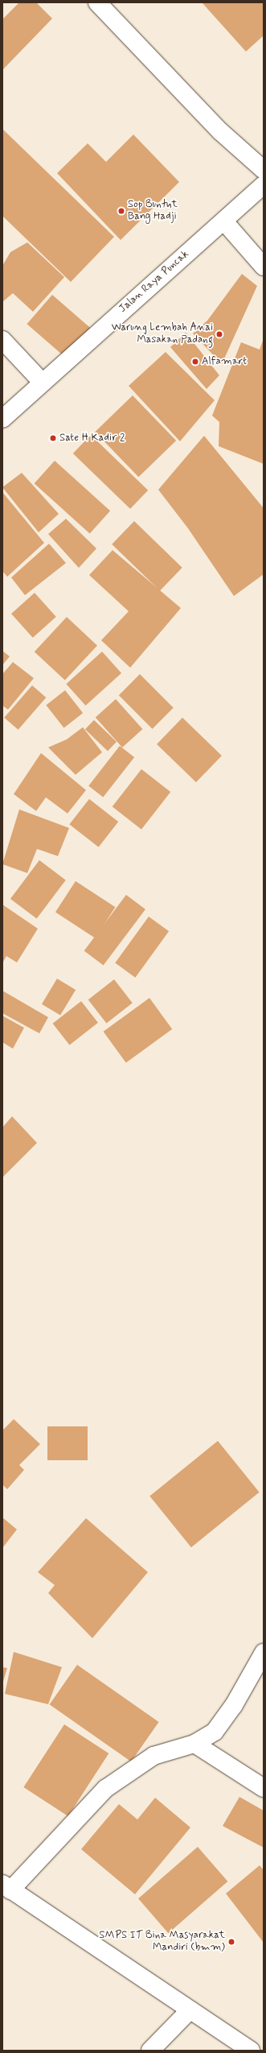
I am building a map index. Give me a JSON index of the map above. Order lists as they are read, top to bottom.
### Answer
{
  "streets": {
    "main road": ["Jalan Raya Puncak"]
  },
  "places": [
    "Sop Buntut Bang Hadji",
    "Warung Lembah Anai Masakan Padang",
    "Alfamart",
    "Sate H Kadir 2",
    "SMPS IT Bina Masyarakat Mandiri (bmm)"
  ]
}
